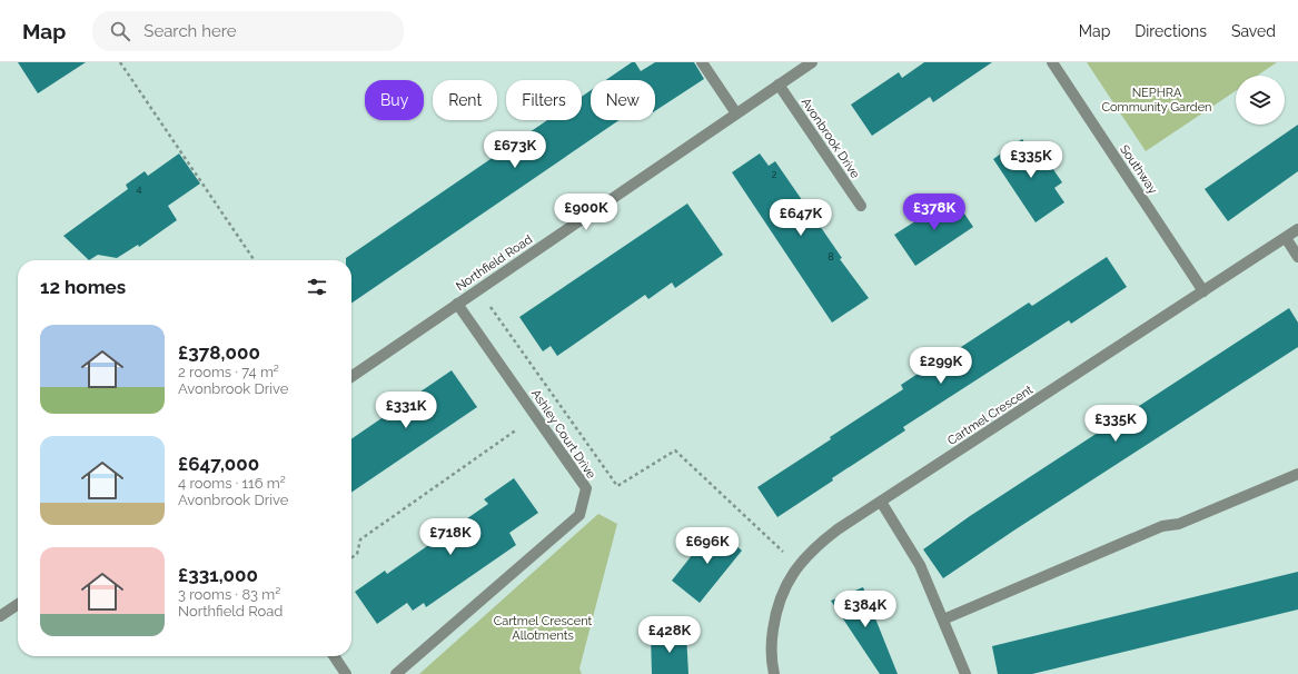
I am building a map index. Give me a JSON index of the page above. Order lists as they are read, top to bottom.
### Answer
{
  "streets": {
    "street": [
      "Avonbrook Drive",
      "Southway",
      "Northfield Road",
      "Cartmel Crescent",
      "Ashley Court Drive"
    ]
  },
  "crossings": [
    ["Avonbrook Drive", "Northfield Road"],
    ["Southway", "Cartmel Crescent"],
    ["Northfield Road", "Ashley Court Drive"]
  ],
  "parks": ["NEPHRA Community Garden", "Cartmel Crescent Allotments"],
  "house_numbers": ["2", "4", "8"],
  "page": {
    "header": "Map",
    "search": "Search here",
    "nav": ["Map", "Directions", "Saved"],
    "chip": [
      "Buy",
      "Rent",
      "Filters",
      "New"
    ],
    "price": [
      "£673K",
      "£335K",
      "£900K",
      "£378K",
      "£647K",
      "£299K",
      "£331K",
      "£335K",
      "£718K",
      "£696K",
      "£384K",
      "£428K"
    ],
    "heading": "12 homes",
    "list": [
      {
        "name": "£378,000",
        "note": "2 rooms · 74 m² · Avonbrook Drive"
      },
      {
        "name": "£647,000",
        "note": "4 rooms · 116 m² · Avonbrook Drive"
      },
      {
        "name": "£331,000",
        "note": "3 rooms · 83 m² · Northfield Road"
      }
    ]
  }
}
